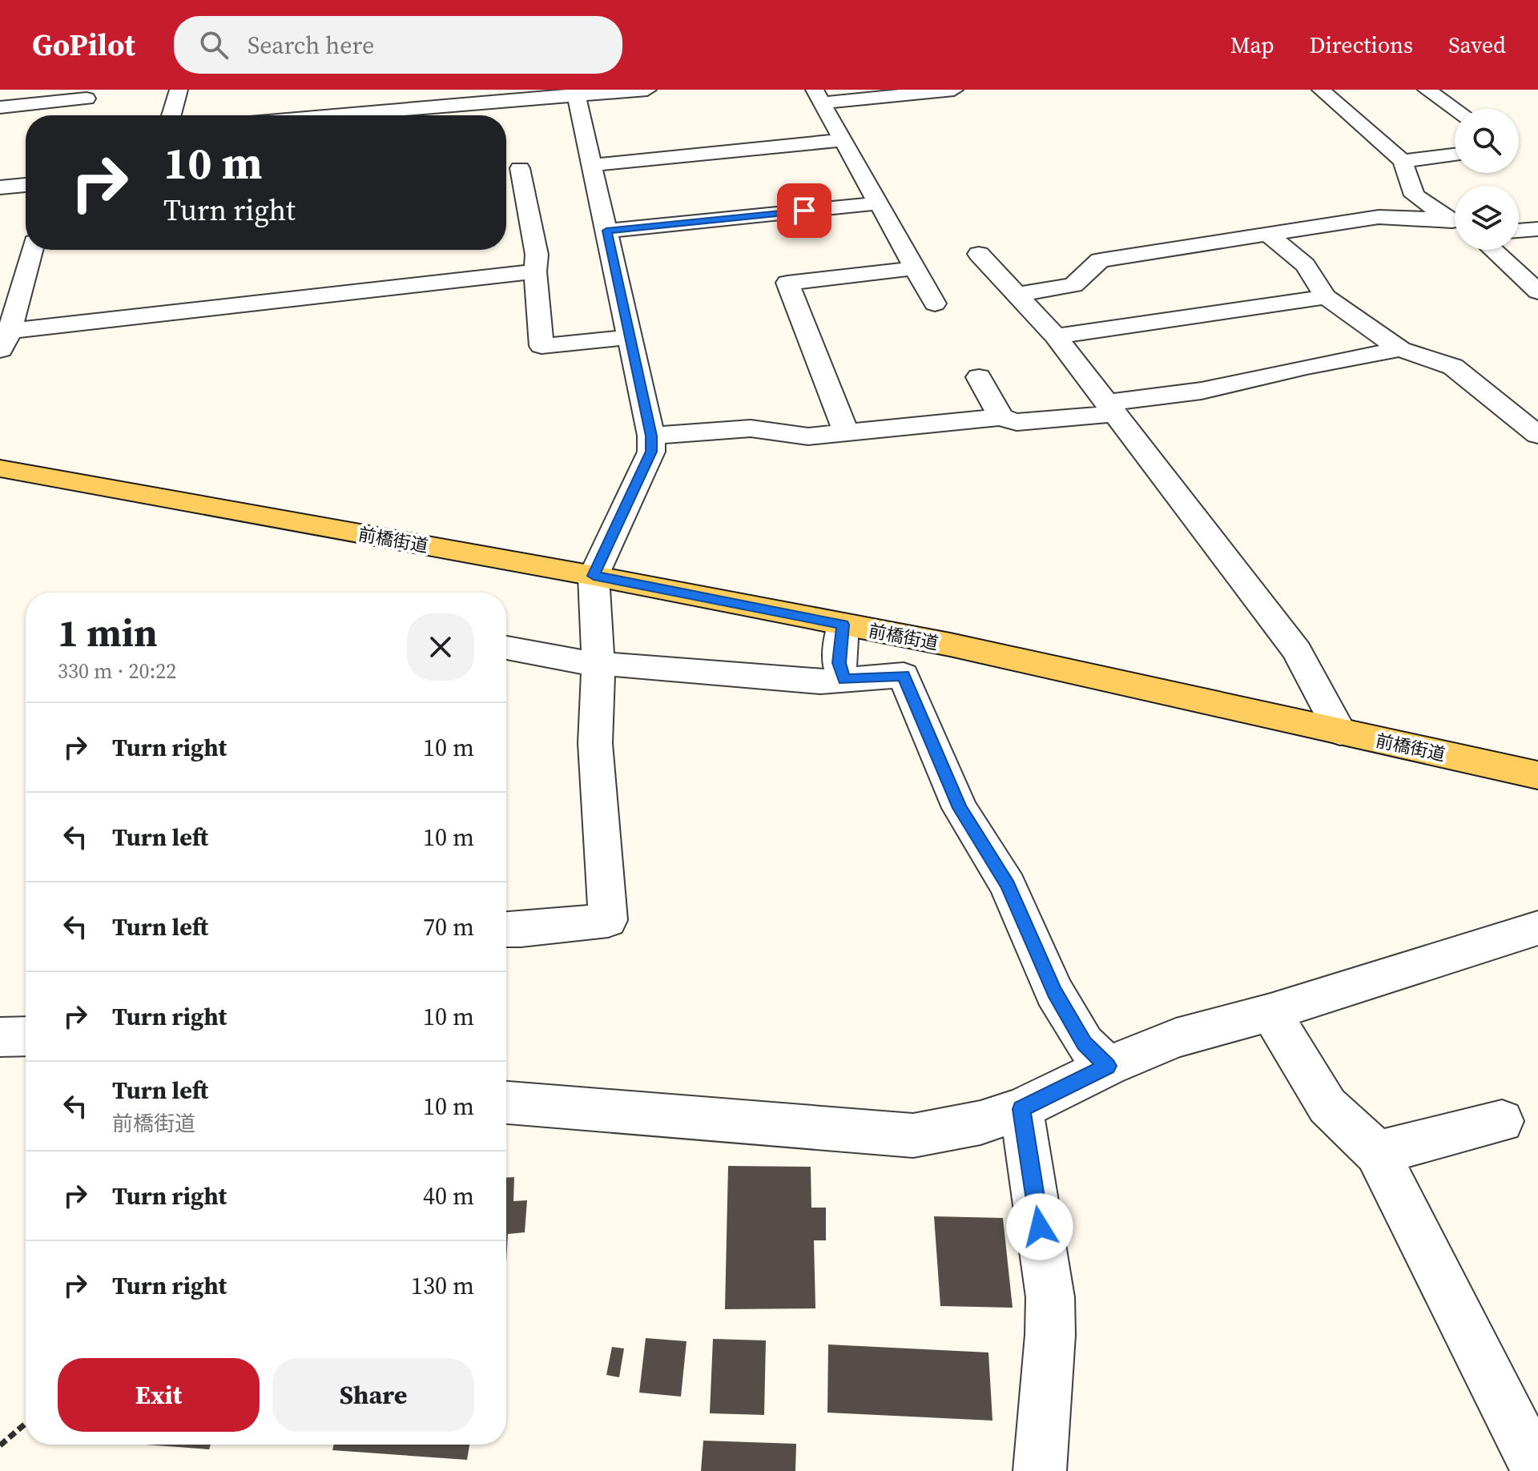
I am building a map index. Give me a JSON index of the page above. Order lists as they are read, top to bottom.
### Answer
{
  "streets": {
    "main road": ["前橋街道"]
  },
  "page": {
    "header": "GoPilot",
    "search": "Search here",
    "nav": ["Map", "Directions", "Saved"],
    "turn": ["10 m", "Turn right"],
    "heading": ["1 min", "330 m · 20:22"],
    "list": [
      {
        "name": "Turn right",
        "value": "10 m"
      },
      {
        "name": "Turn left",
        "value": "10 m"
      },
      {
        "name": "Turn left",
        "value": "70 m"
      },
      {
        "name": "Turn right",
        "value": "10 m"
      },
      {
        "name": "Turn left",
        "note": "前橋街道",
        "value": "10 m"
      },
      {
        "name": "Turn right",
        "value": "40 m"
      },
      {
        "name": "Turn right",
        "value": "130 m"
      }
    ],
    "buttons": ["Exit", "Share"]
  }
}
